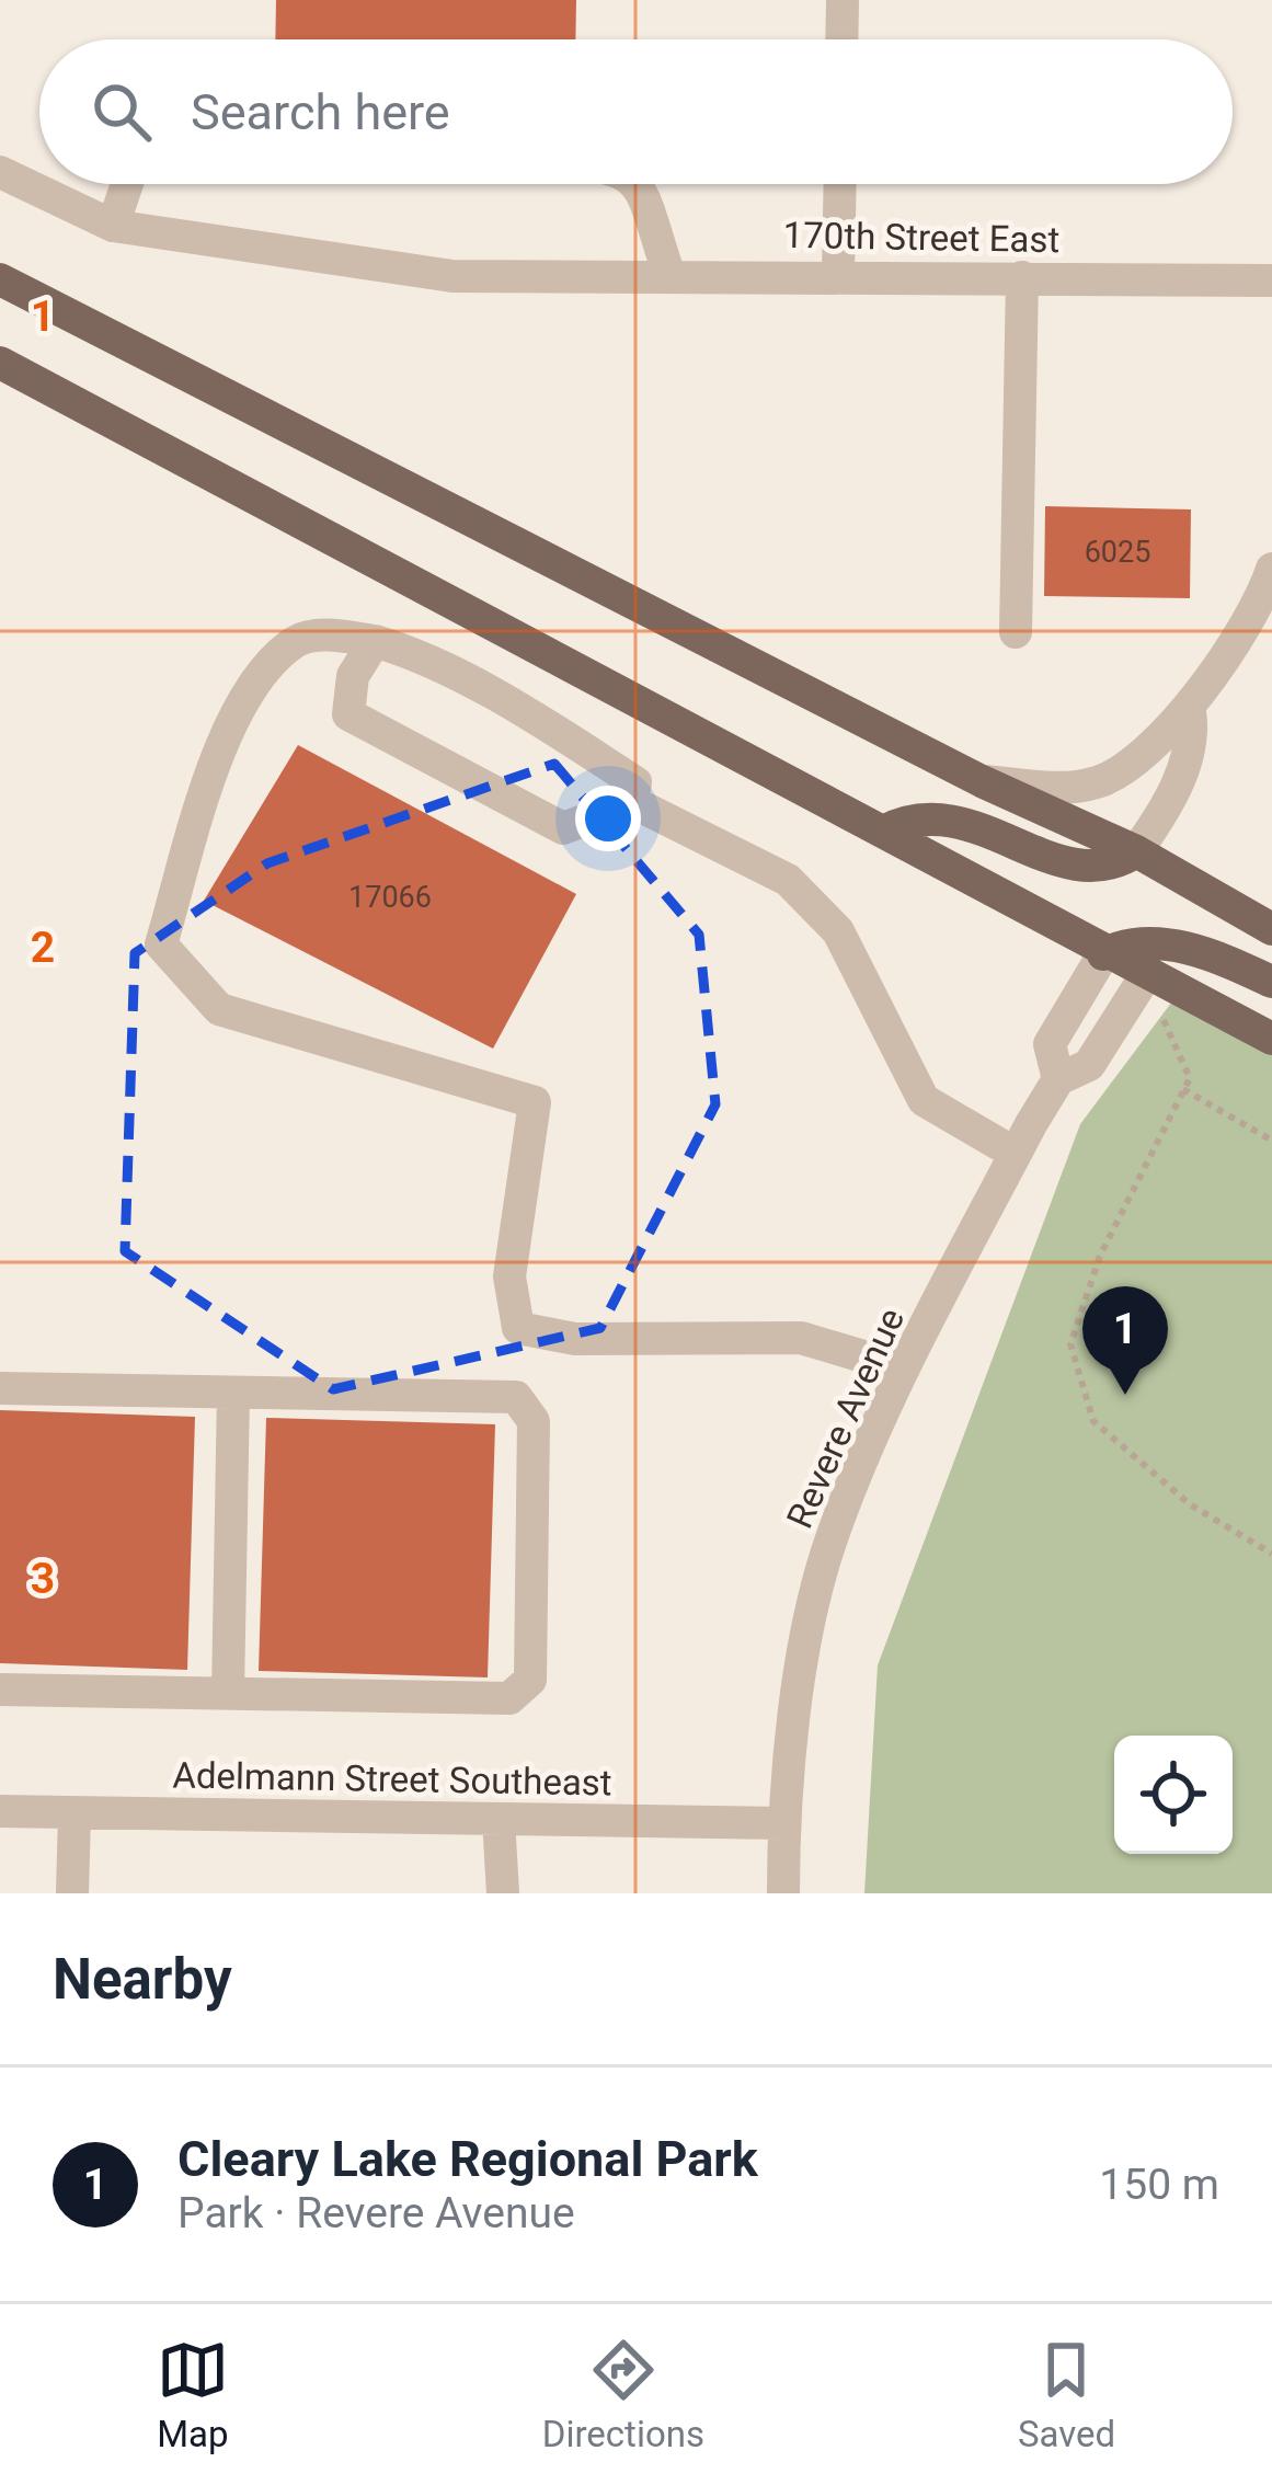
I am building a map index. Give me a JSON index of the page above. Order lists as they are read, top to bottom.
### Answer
{
  "streets": {
    "street": ["170th Street East", "Revere Avenue", "Adelmann Street Southeast"]
  },
  "crossings": [
    ["Revere Avenue", "Adelmann Street Southeast"]
  ],
  "house_numbers": ["6025", "17066"],
  "page": {
    "search": "Search here",
    "pins": "1",
    "heading": "Nearby",
    "list": [
      {
        "mark": "1",
        "name": "Cleary Lake Regional Park",
        "note": "Park · Revere Avenue",
        "value": "150 m"
      }
    ],
    "nav": ["Map", "Directions", "Saved"]
  },
  "grid": {
    "rows": ["1", "2", "3"]
  }
}
